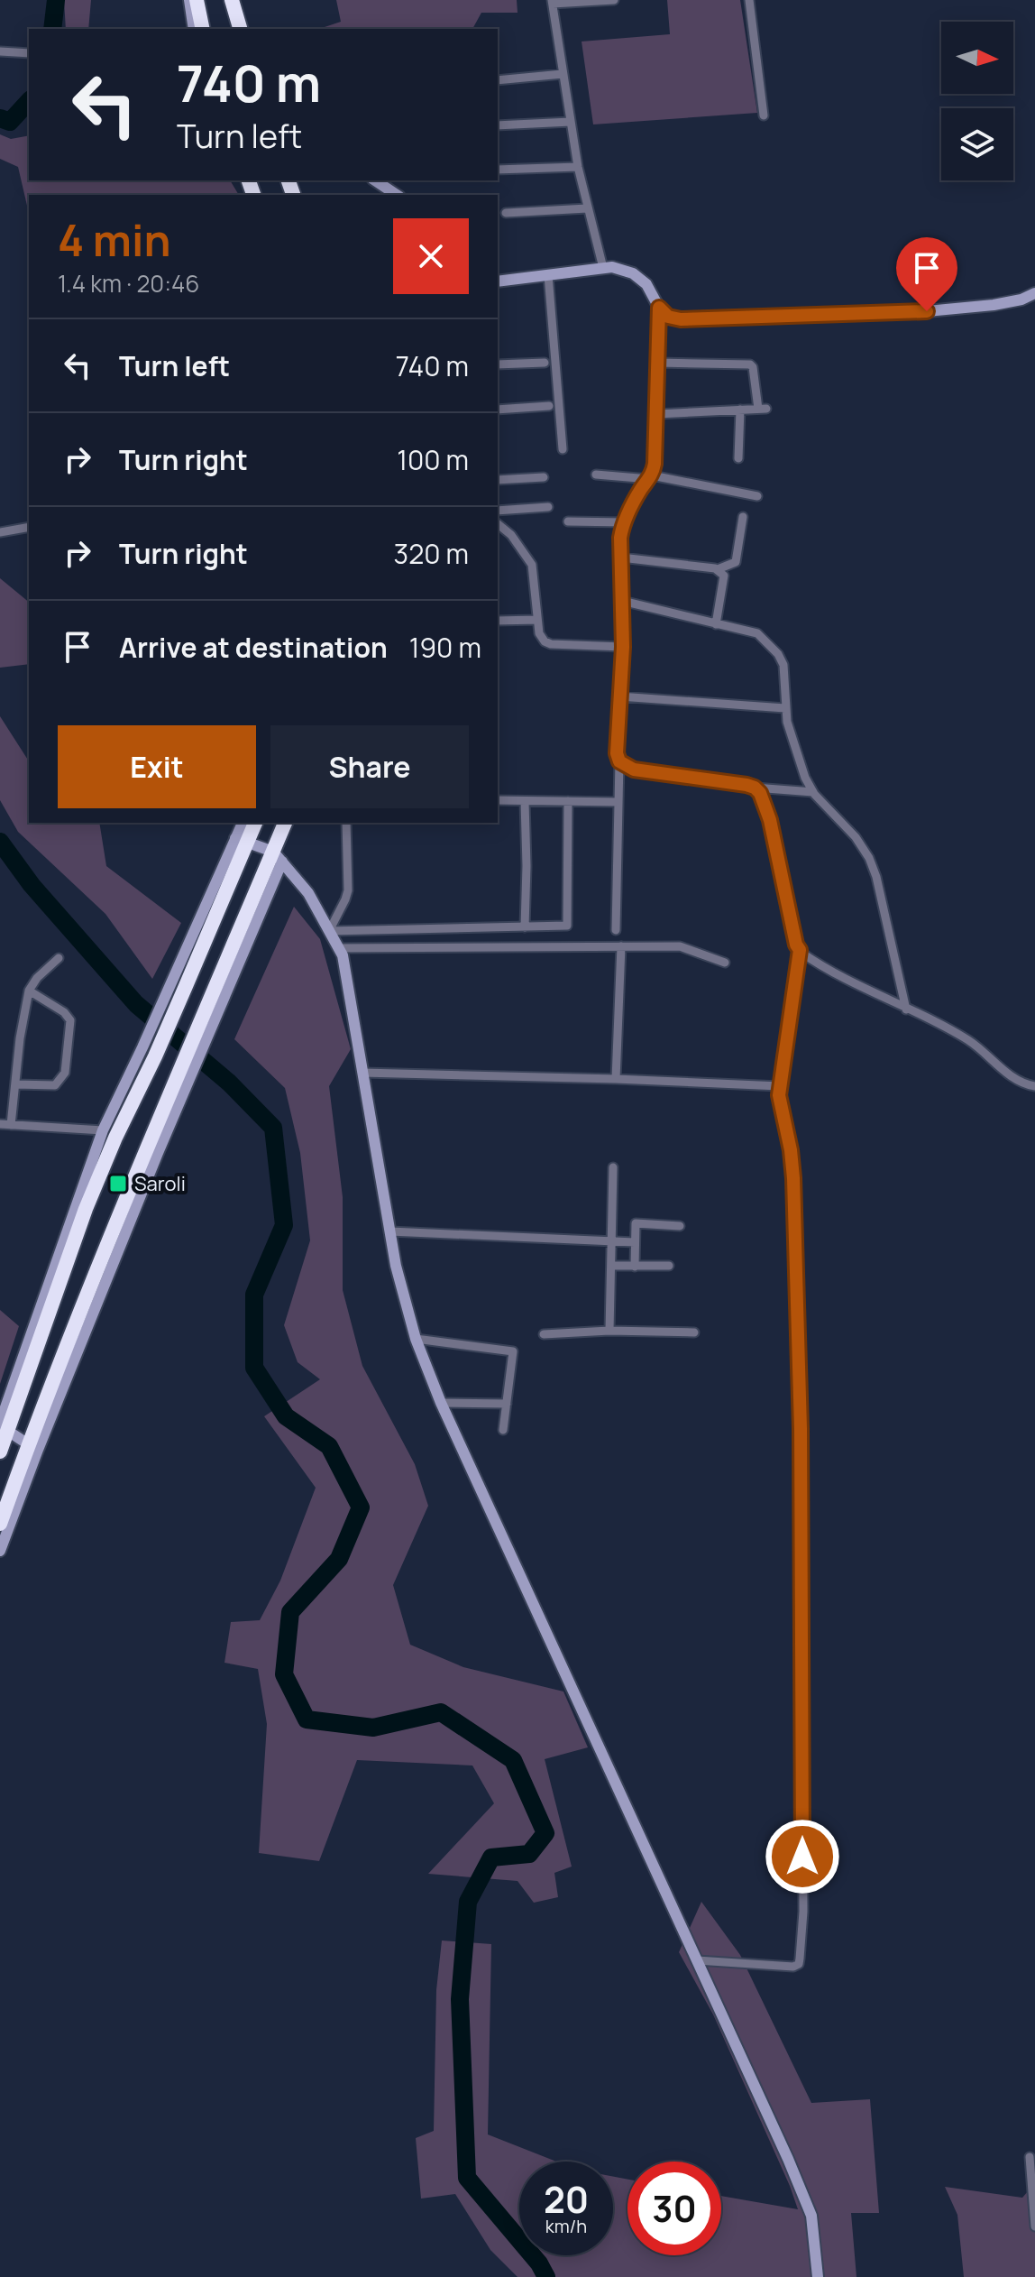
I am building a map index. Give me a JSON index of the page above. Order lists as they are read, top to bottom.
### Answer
{
  "places": {
    "transit": ["Saroli"]
  },
  "north": "right",
  "page": {
    "turn": ["740 m", "Turn left"],
    "heading": ["4 min", "1.4 km · 20:46"],
    "list": [
      {
        "name": "Turn left",
        "value": "740 m"
      },
      {
        "name": "Turn right",
        "value": "100 m"
      },
      {
        "name": "Turn right",
        "value": "320 m"
      },
      {
        "name": "Arrive at destination",
        "value": "190 m"
      }
    ],
    "buttons": ["Exit", "Share"],
    "speed": "20 km/h",
    "limit": "30"
  }
}
